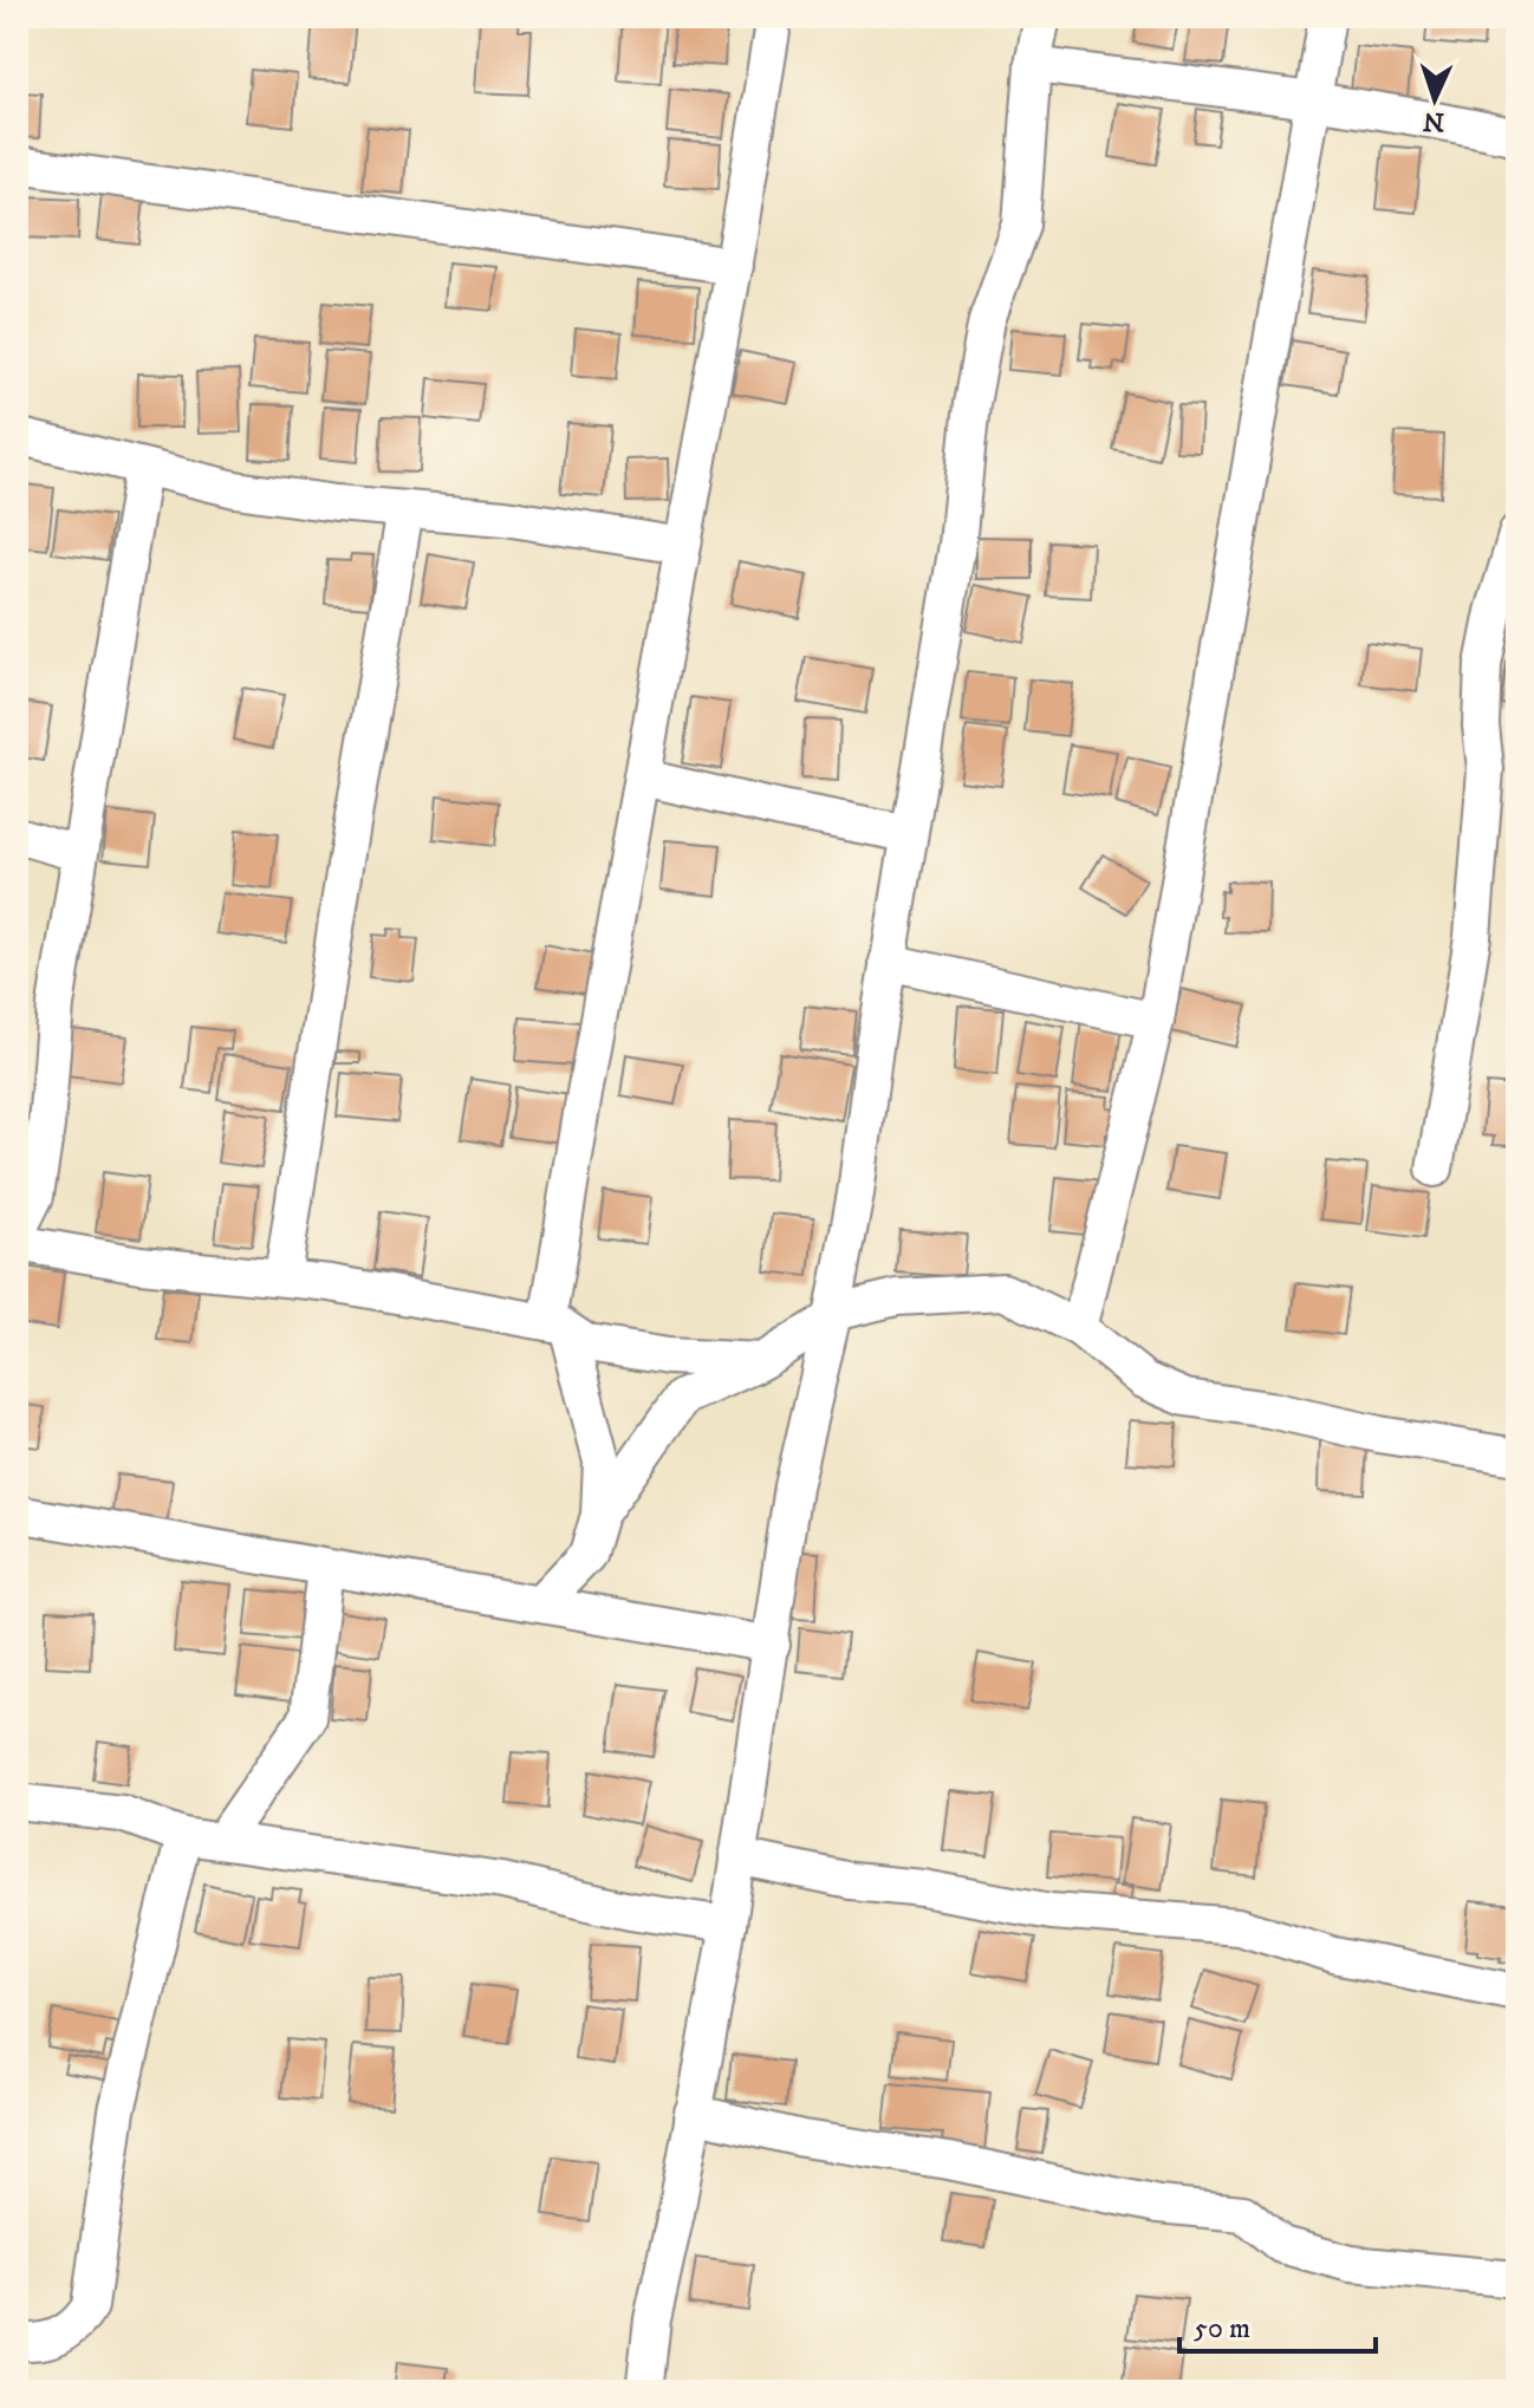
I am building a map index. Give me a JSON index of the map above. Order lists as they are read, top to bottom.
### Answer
{
  "scale_bar": "50 m",
  "north": "bottom"
}
